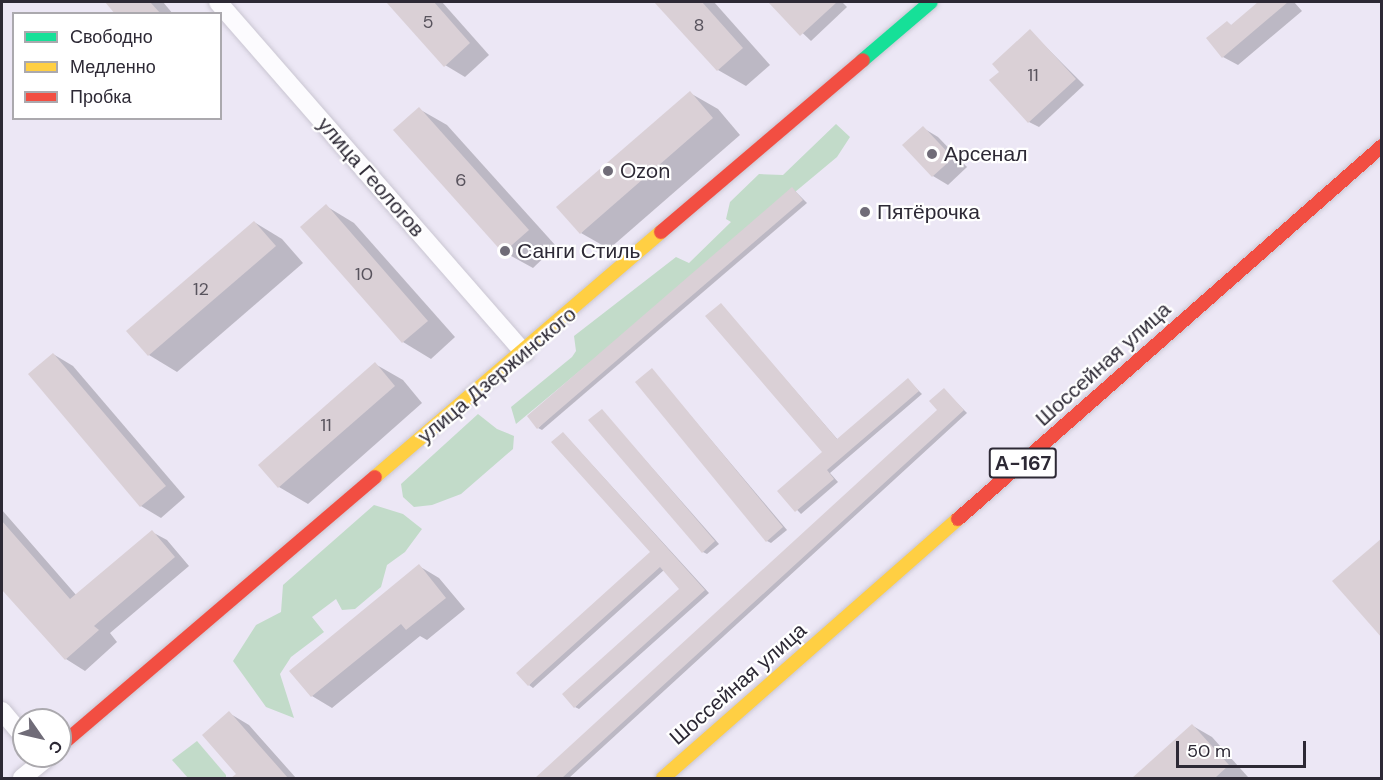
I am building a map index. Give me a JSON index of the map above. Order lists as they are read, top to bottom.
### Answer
{
  "streets": {
    "main road": ["Шоссейная улица", "улица Дзержинского", "А-167"],
    "street": ["улица Геологов"]
  },
  "crossings": [
    ["улица Геологов", "улица Дзержинского"]
  ],
  "places": [
    "Арсенал",
    "Ozon",
    "Пятёрочка",
    "Санги Стиль"
  ],
  "house_numbers": [
    "5",
    "8",
    "11",
    "6",
    "10",
    "12",
    "11"
  ],
  "legend": ["Свободно", "Медленно", "Пробка"],
  "scale_bar": "50 m",
  "north": "bottom right"
}
